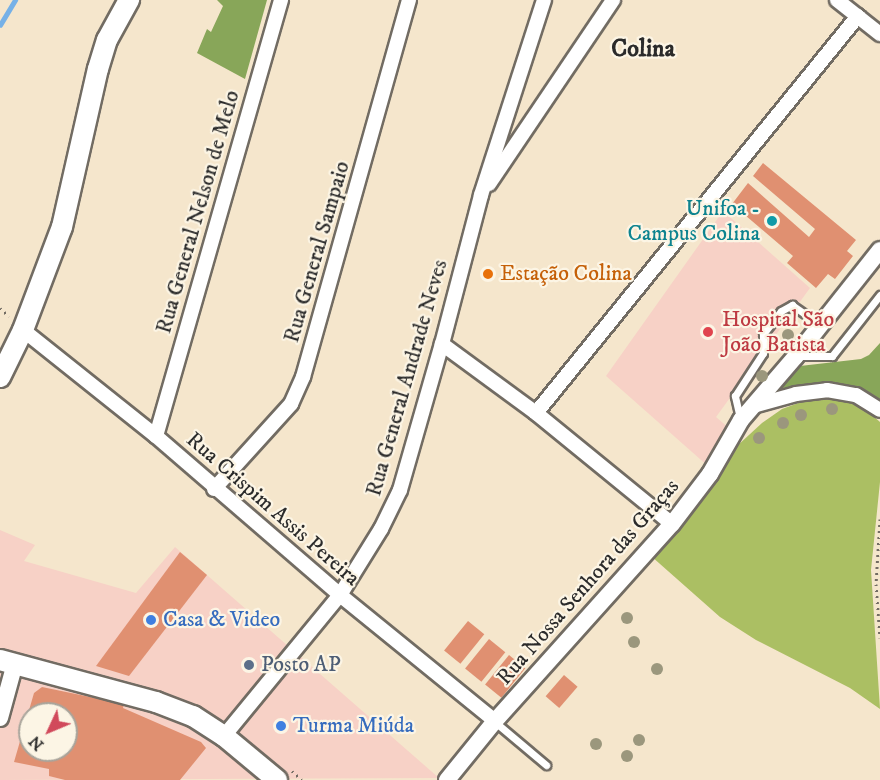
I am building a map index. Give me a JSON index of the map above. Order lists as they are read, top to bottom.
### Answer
{
  "streets": {
    "street": [
      "Rua General Nelson de Melo",
      "Rua General Sampaio",
      "Rua General Andrade Neves",
      "Rua Crispim Assis Pereira",
      "Rua Nossa Senhora das Graças"
    ]
  },
  "crossings": [
    ["Rua General Nelson de Melo", "Rua Crispim Assis Pereira"],
    ["Rua General Sampaio", "Rua Crispim Assis Pereira"],
    ["Rua General Andrade Neves", "Rua Crispim Assis Pereira"],
    ["Rua Crispim Assis Pereira", "Rua Nossa Senhora das Graças"]
  ],
  "districts": ["Colina"],
  "places": [
    "Unifoa - Campus Colina",
    "Estação Colina",
    "Hospital São João Batista",
    "Casa & Video",
    "Posto AP",
    "Turma Miúda"
  ],
  "north": "bottom left"
}
